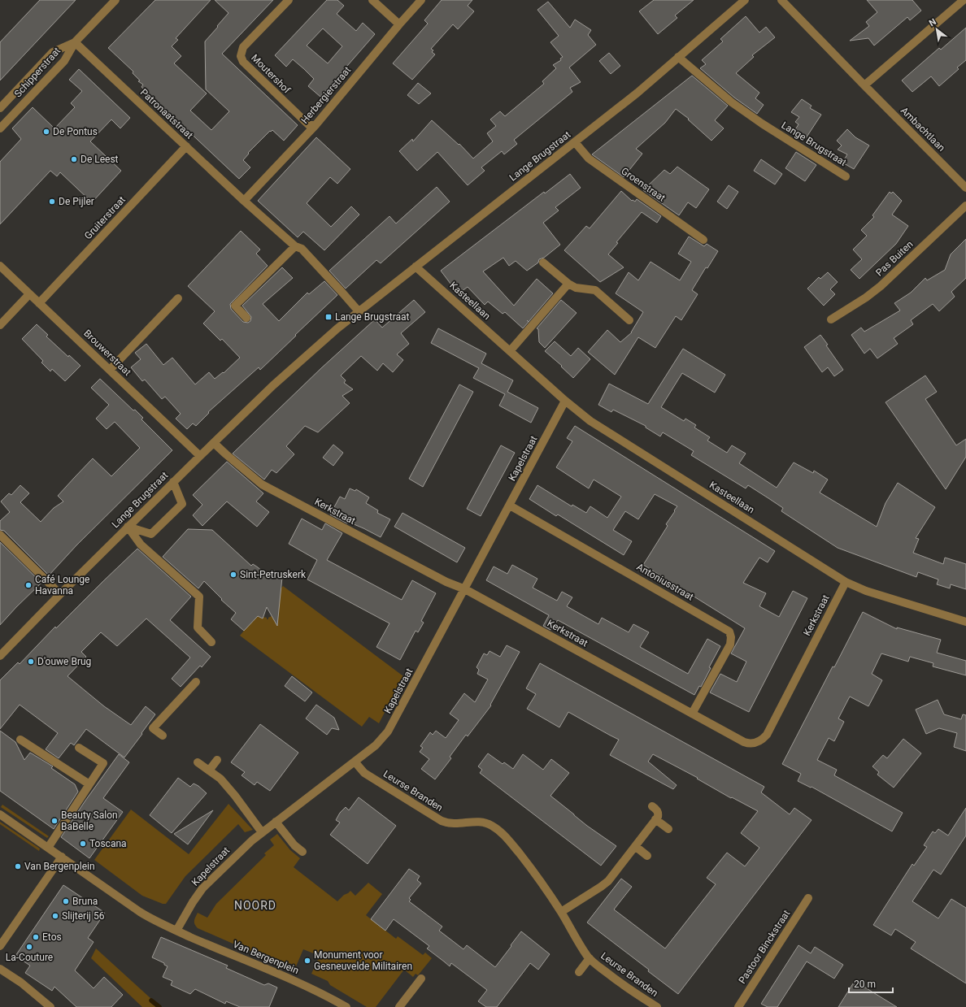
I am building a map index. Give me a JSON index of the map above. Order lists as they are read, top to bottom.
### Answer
{
  "streets": {
    "street": [
      "Schipperstraat",
      "Moutershof",
      "Herbergierstraat",
      "Patronaatstraat",
      "Ambachtlaan",
      "Lange Brugstraat",
      "Groenstraat",
      "Gruiterstraat",
      "Pas Buiten",
      "Kasteellaan",
      "Brouwerstraat",
      "Kapelstraat",
      "Kerkstraat",
      "Antoniusstraat",
      "Leurse Branden",
      "Pastoor Binckstraat",
      "Van Bergenplein"
    ]
  },
  "crossings": [
    ["Schipperstraat", "Patronaatstraat"],
    ["Moutershof", "Herbergierstraat"],
    ["Herbergierstraat", "Patronaatstraat"],
    ["Patronaatstraat", "Lange Brugstraat"],
    ["Patronaatstraat", "Gruiterstraat"],
    ["Lange Brugstraat", "Groenstraat"],
    ["Lange Brugstraat", "Kasteellaan"],
    ["Lange Brugstraat", "Brouwerstraat"],
    ["Lange Brugstraat", "Kerkstraat"],
    ["Gruiterstraat", "Brouwerstraat"],
    ["Kasteellaan", "Kapelstraat"],
    ["Kasteellaan", "Kerkstraat"],
    ["Kapelstraat", "Kerkstraat"],
    ["Kapelstraat", "Antoniusstraat"],
    ["Kapelstraat", "Leurse Branden"],
    ["Kapelstraat", "Van Bergenplein"],
    ["Kerkstraat", "Antoniusstraat"]
  ],
  "districts": ["NOORD"],
  "places": {
    "other": [
      "De Pontus",
      "De Leest",
      "De Pijler",
      "Sint-Petruskerk",
      "Café Lounge Havanna",
      "D'ouwe Brug",
      "Beauty Salon BaBelle",
      "Toscana",
      "Van Bergenplein",
      "Bruna",
      "Slijterij 56",
      "Etos",
      "La-Couture",
      "Monument voor Gesneuvelde Militairen"
    ],
    "transit": ["Lange Brugstraat"]
  },
  "scale_bar": "20 m",
  "north": "top left"
}
